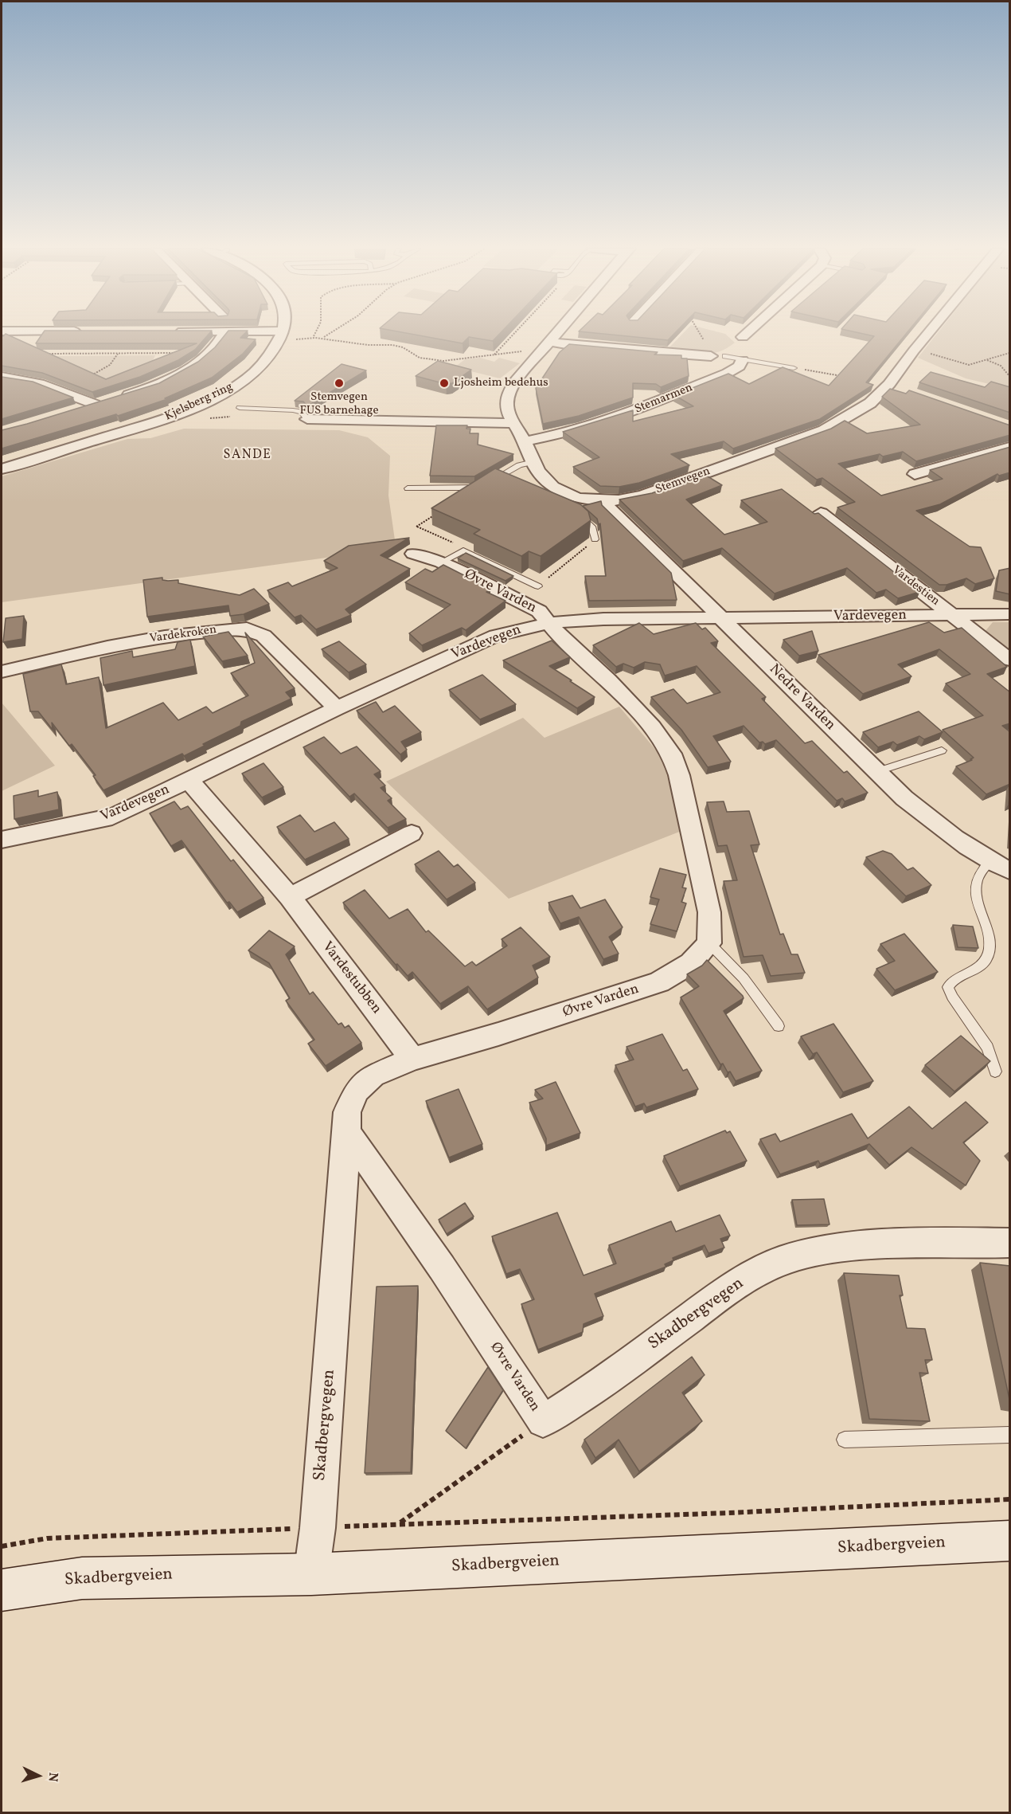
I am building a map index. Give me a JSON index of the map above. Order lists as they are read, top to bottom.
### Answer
{
  "streets": {
    "street": [
      "Stemarmen",
      "Kjelsberg ring",
      "Stemvegen",
      "Vardestien",
      "Øvre Varden",
      "Vardevegen",
      "Vardekroken",
      "Nedre Varden",
      "Vardestubben",
      "Skadbergvegen",
      "Skadbergveien"
    ]
  },
  "crossings": [
    ["Stemarmen", "Stemvegen"],
    ["Vardestien", "Vardevegen"],
    ["Øvre Varden", "Vardevegen"],
    ["Øvre Varden", "Vardestubben"],
    ["Øvre Varden", "Skadbergvegen"],
    ["Vardevegen", "Vardekroken"],
    ["Vardevegen", "Nedre Varden"],
    ["Vardevegen", "Vardestubben"],
    ["Skadbergvegen", "Skadbergveien"]
  ],
  "districts": ["SANDE"],
  "places": ["Stemvegen FUS barnehage", "Ljosheim bedehus"],
  "north": "right"
}
